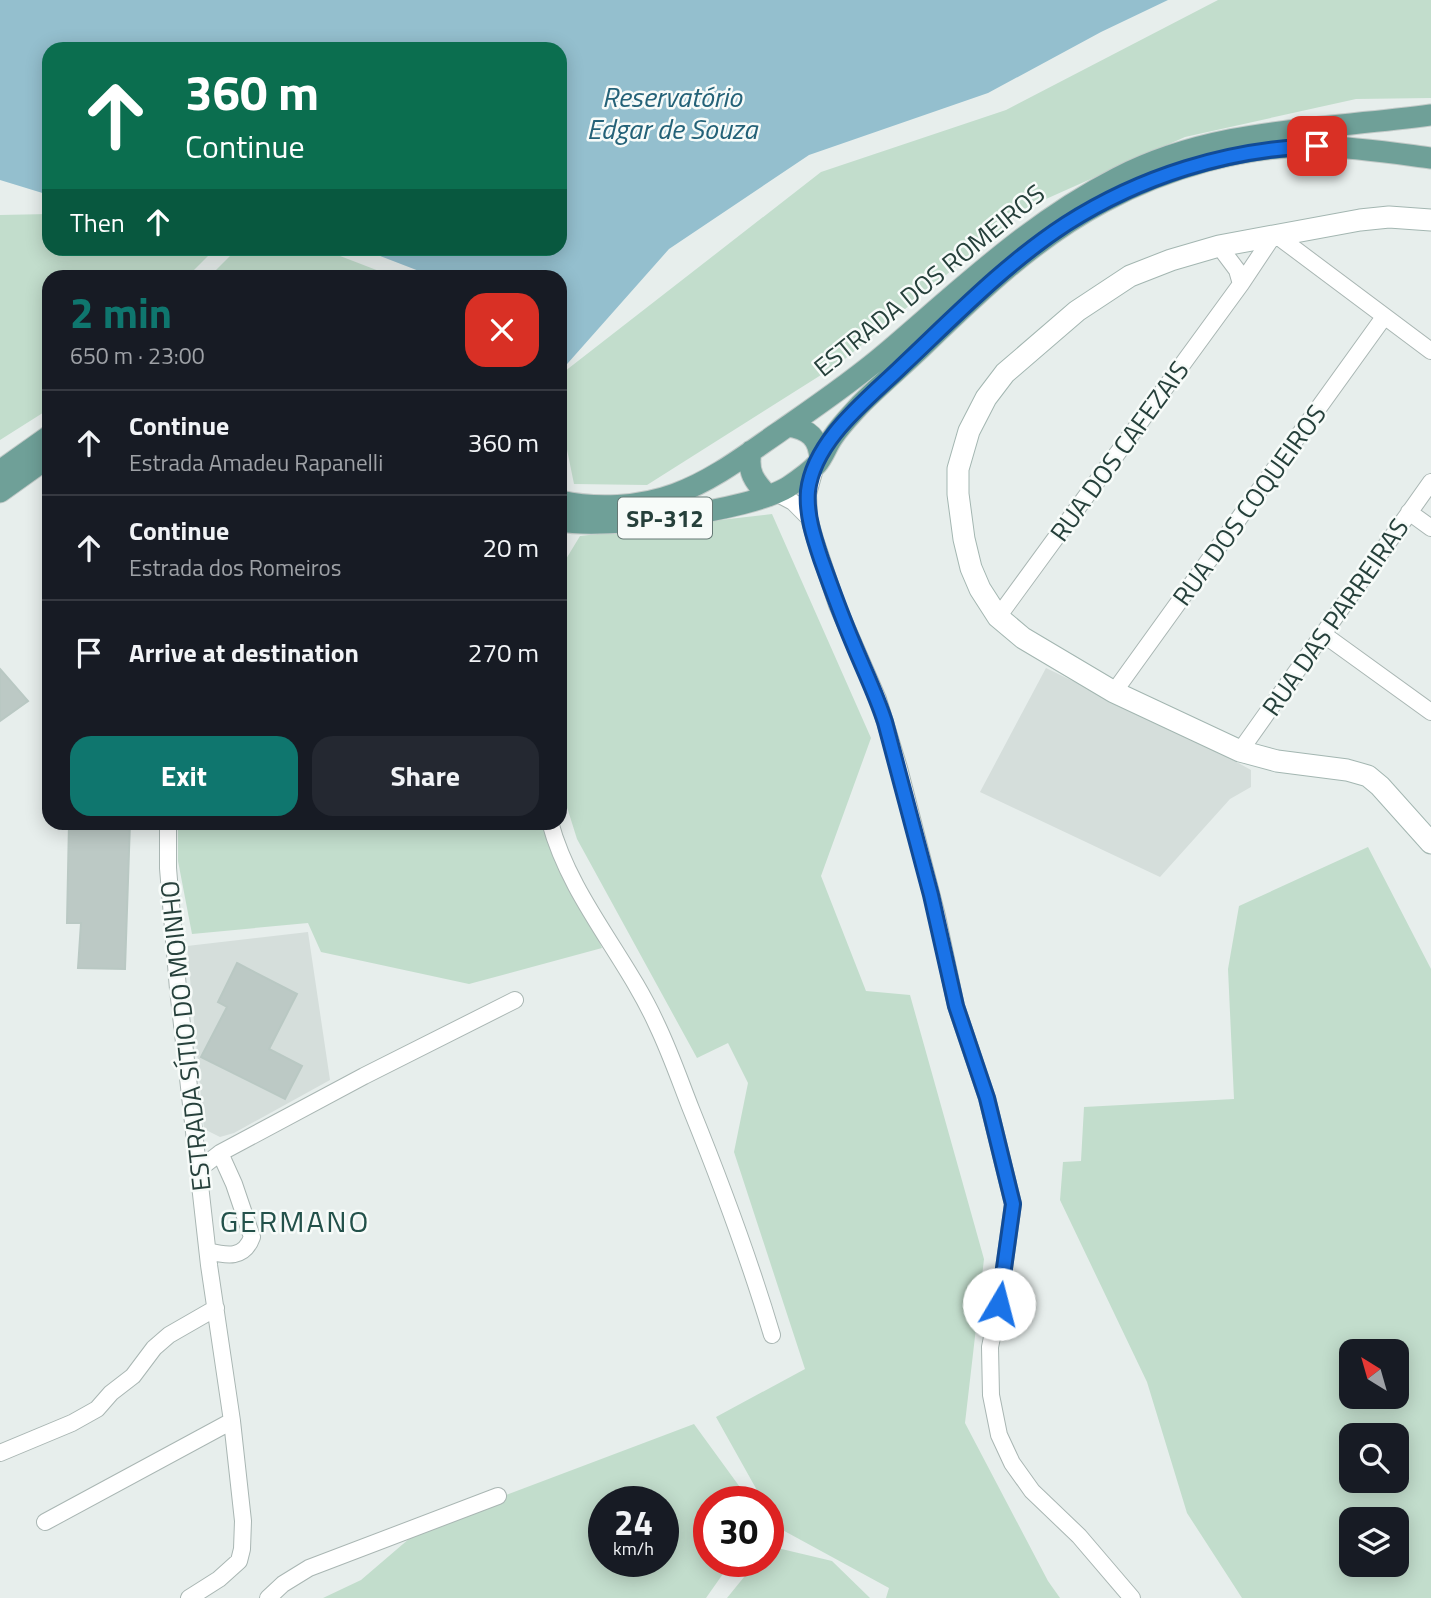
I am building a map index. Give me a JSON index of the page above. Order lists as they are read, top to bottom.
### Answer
{
  "streets": {
    "main road": ["ESTRADA DOS ROMEIROS", "SP-312"],
    "street": [
      "RUA DOS CAFEZAIS",
      "RUA DOS COQUEIROS",
      "RUA DAS PARREIRAS",
      "ESTRADA SÍTIO DO MOINHO"
    ]
  },
  "districts": ["GERMANO"],
  "water": ["Reservatório Edgar de Souza"],
  "north": "top left",
  "page": {
    "turn": ["360 m", "Continue"],
    "then": "Then",
    "heading": ["2 min", "650 m · 23:00"],
    "list": [
      {
        "name": "Continue",
        "note": "Estrada Amadeu Rapanelli",
        "value": "360 m"
      },
      {
        "name": "Continue",
        "note": "Estrada dos Romeiros",
        "value": "20 m"
      },
      {
        "name": "Arrive at destination",
        "value": "270 m"
      }
    ],
    "buttons": ["Exit", "Share"],
    "speed": "24 km/h",
    "limit": "30"
  }
}
